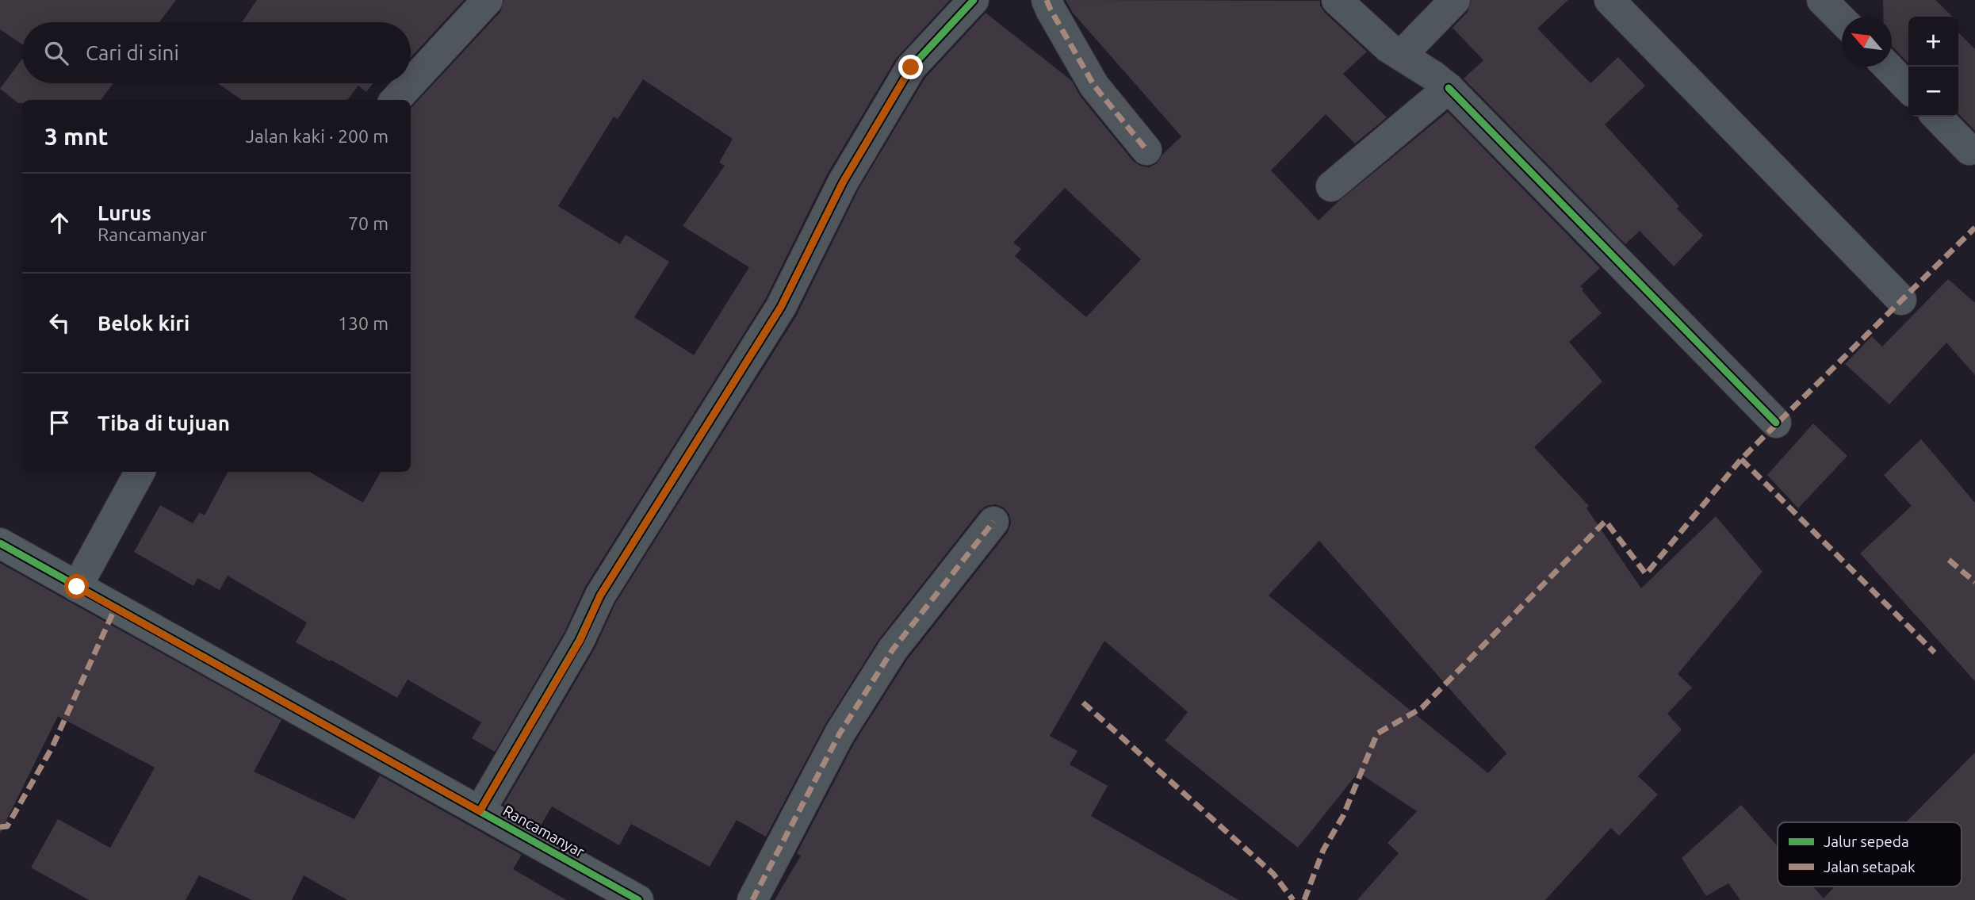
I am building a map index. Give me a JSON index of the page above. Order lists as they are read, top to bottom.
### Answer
{
  "streets": {
    "street": ["Rancamanyar"]
  },
  "legend": ["Jalur sepeda", "Jalan setapak"],
  "north": "top left",
  "page": {
    "map_buttons": ["+", "−"],
    "search": "Cari di sini",
    "heading": ["3 mnt", "Jalan kaki · 200 m"],
    "list": [
      ["Lurus", "Rancamanyar", "70 m"],
      ["Belok kiri", "130 m"],
      "Tiba di tujuan"
    ]
  }
}
